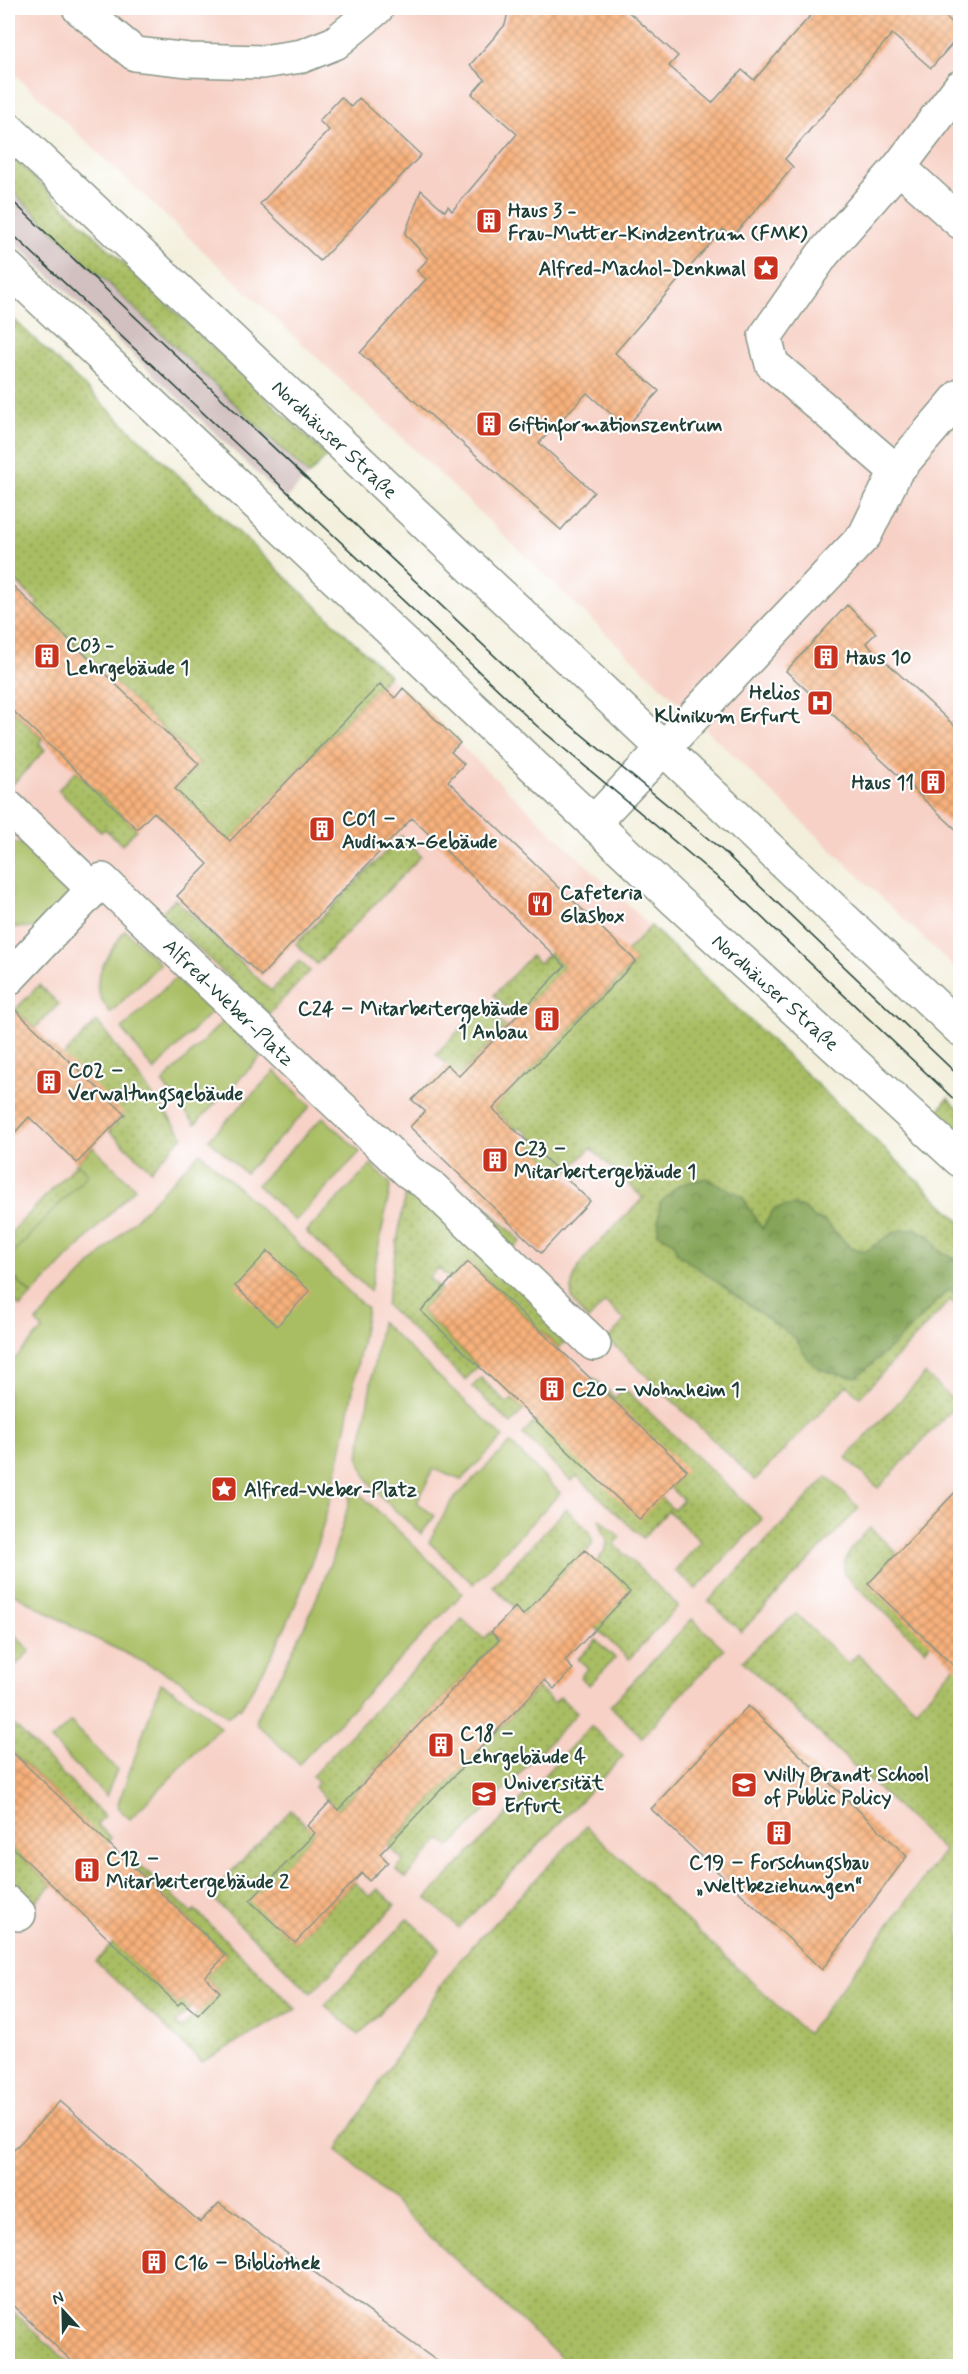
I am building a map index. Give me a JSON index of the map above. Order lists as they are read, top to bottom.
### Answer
{
  "streets": {
    "main road": ["Nordhäuser Straße", "Alfred-Weber-Platz"]
  },
  "places": {
    "building": [
      "Haus 3 - Frau-Mutter-Kindzentrum (FMK)",
      "Giftinformationszentrum",
      "C03 - Lehrgebäude 1",
      "Haus 10",
      "Haus 11",
      "C01 – Audimax-Gebäude",
      "C24 – Mitarbeitergebäude 1 Anbau",
      "C02 – Verwaltungsgebäude",
      "C23 – Mitarbeitergebäude 1",
      "C20 – Wohnheim 1",
      "C18 – Lehrgebäude 4",
      "C19 – Forschungsbau „Weltbeziehungen“",
      "C12 – Mitarbeitergebäude 2",
      "C16 – Bibliothek"
    ],
    "place": ["Alfred-Machol-Denkmal", "Alfred-Weber-Platz"],
    "hospital": ["Helios Klinikum Erfurt"],
    "restaurant": ["Cafeteria Glasbox"],
    "school or university": ["Willy Brandt School of Public Policy", "Universität Erfurt"]
  },
  "north": "top"
}
